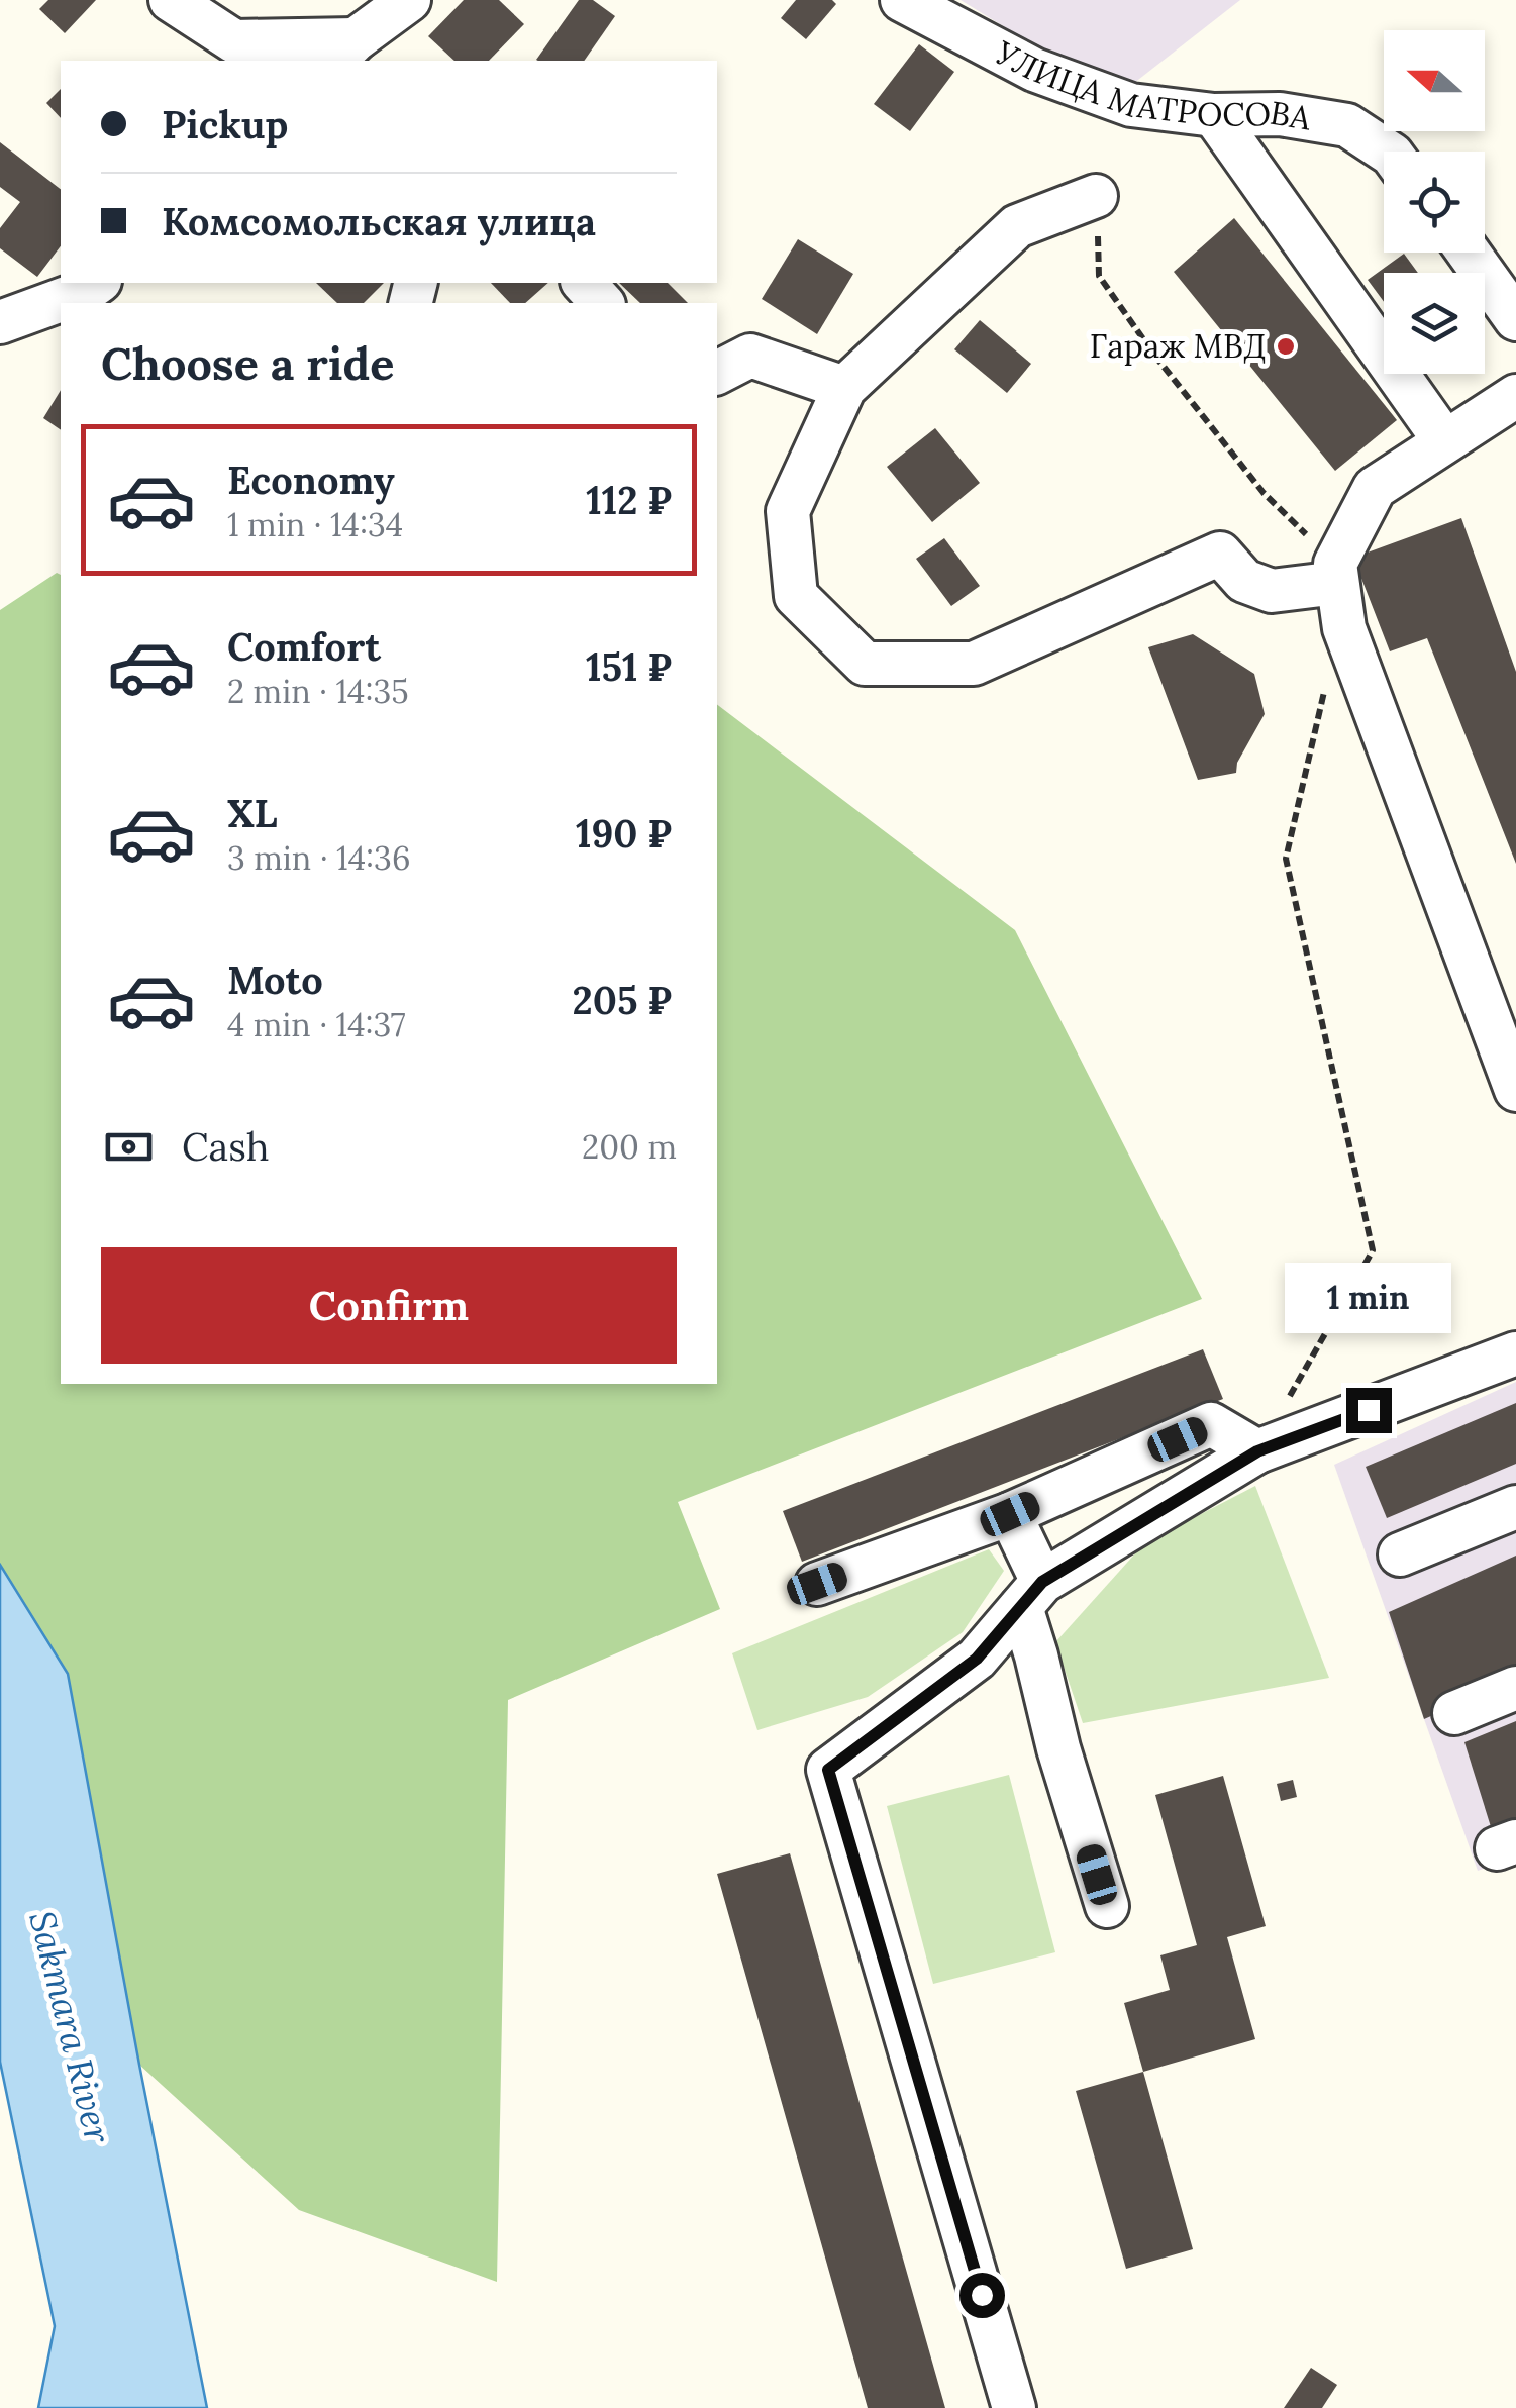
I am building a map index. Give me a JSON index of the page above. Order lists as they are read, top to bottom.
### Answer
{
  "streets": {
    "street": ["УЛИЦА МАТРОСОВА"]
  },
  "water": ["Sakmara River"],
  "places": ["Гараж МВД"],
  "north": "left",
  "page": {
    "banner": ["Pickup", "Комсомольская улица"],
    "heading": "Choose a ride",
    "list": [
      {
        "name": "Economy",
        "note": "1 min · 14:34",
        "value": "112 ₽"
      },
      {
        "name": "Comfort",
        "note": "2 min · 14:35",
        "value": "151 ₽"
      },
      {
        "name": "XL",
        "note": "3 min · 14:36",
        "value": "190 ₽"
      },
      {
        "name": "Moto",
        "note": "4 min · 14:37",
        "value": "205 ₽"
      }
    ],
    "pay": ["Cash", "200 m"],
    "buttons": "Confirm",
    "bubble": "1 min"
  }
}
